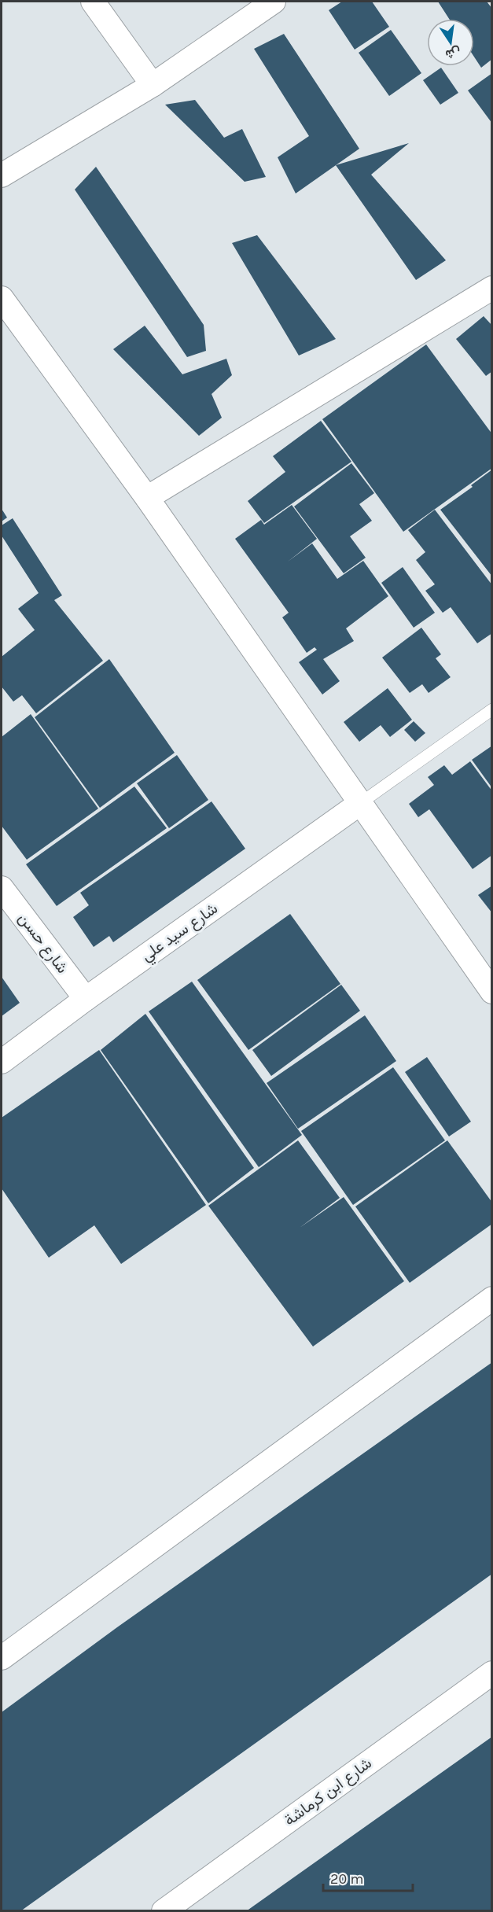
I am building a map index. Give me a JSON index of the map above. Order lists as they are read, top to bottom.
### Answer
{
  "streets": {
    "street": ["شارع سيد علي", "شارع حسن", "شارع ابن كرماشة"]
  },
  "crossings": [
    ["شارع سيد علي", "شارع حسن"]
  ],
  "scale_bar": "20 m",
  "north": "bottom"
}
